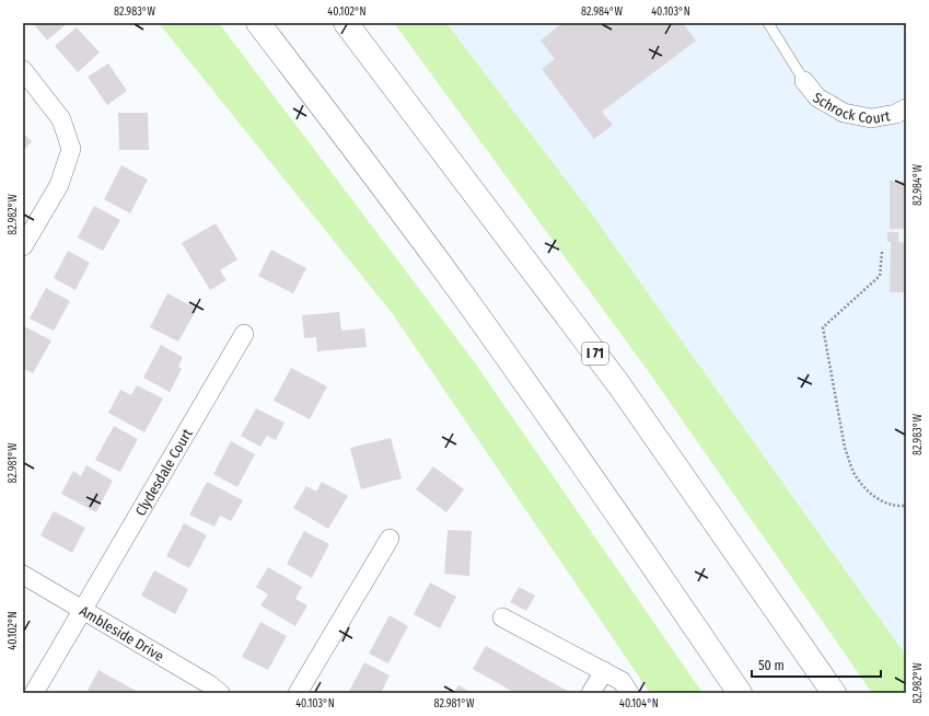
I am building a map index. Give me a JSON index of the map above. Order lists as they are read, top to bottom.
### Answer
{
  "streets": {
    "highway": ["I 71"],
    "street": ["Schrock Court", "Clydesdale Court", "Ambleside Drive"]
  },
  "crossings": [
    ["Clydesdale Court", "Ambleside Drive"]
  ],
  "scale_bar": "50 m",
  "coordinates": [
    "82.983°W",
    "40.102°N",
    "82.984°W",
    "40.103°N",
    "82.982°W",
    "82.981°W",
    "40.104°N"
  ]
}
